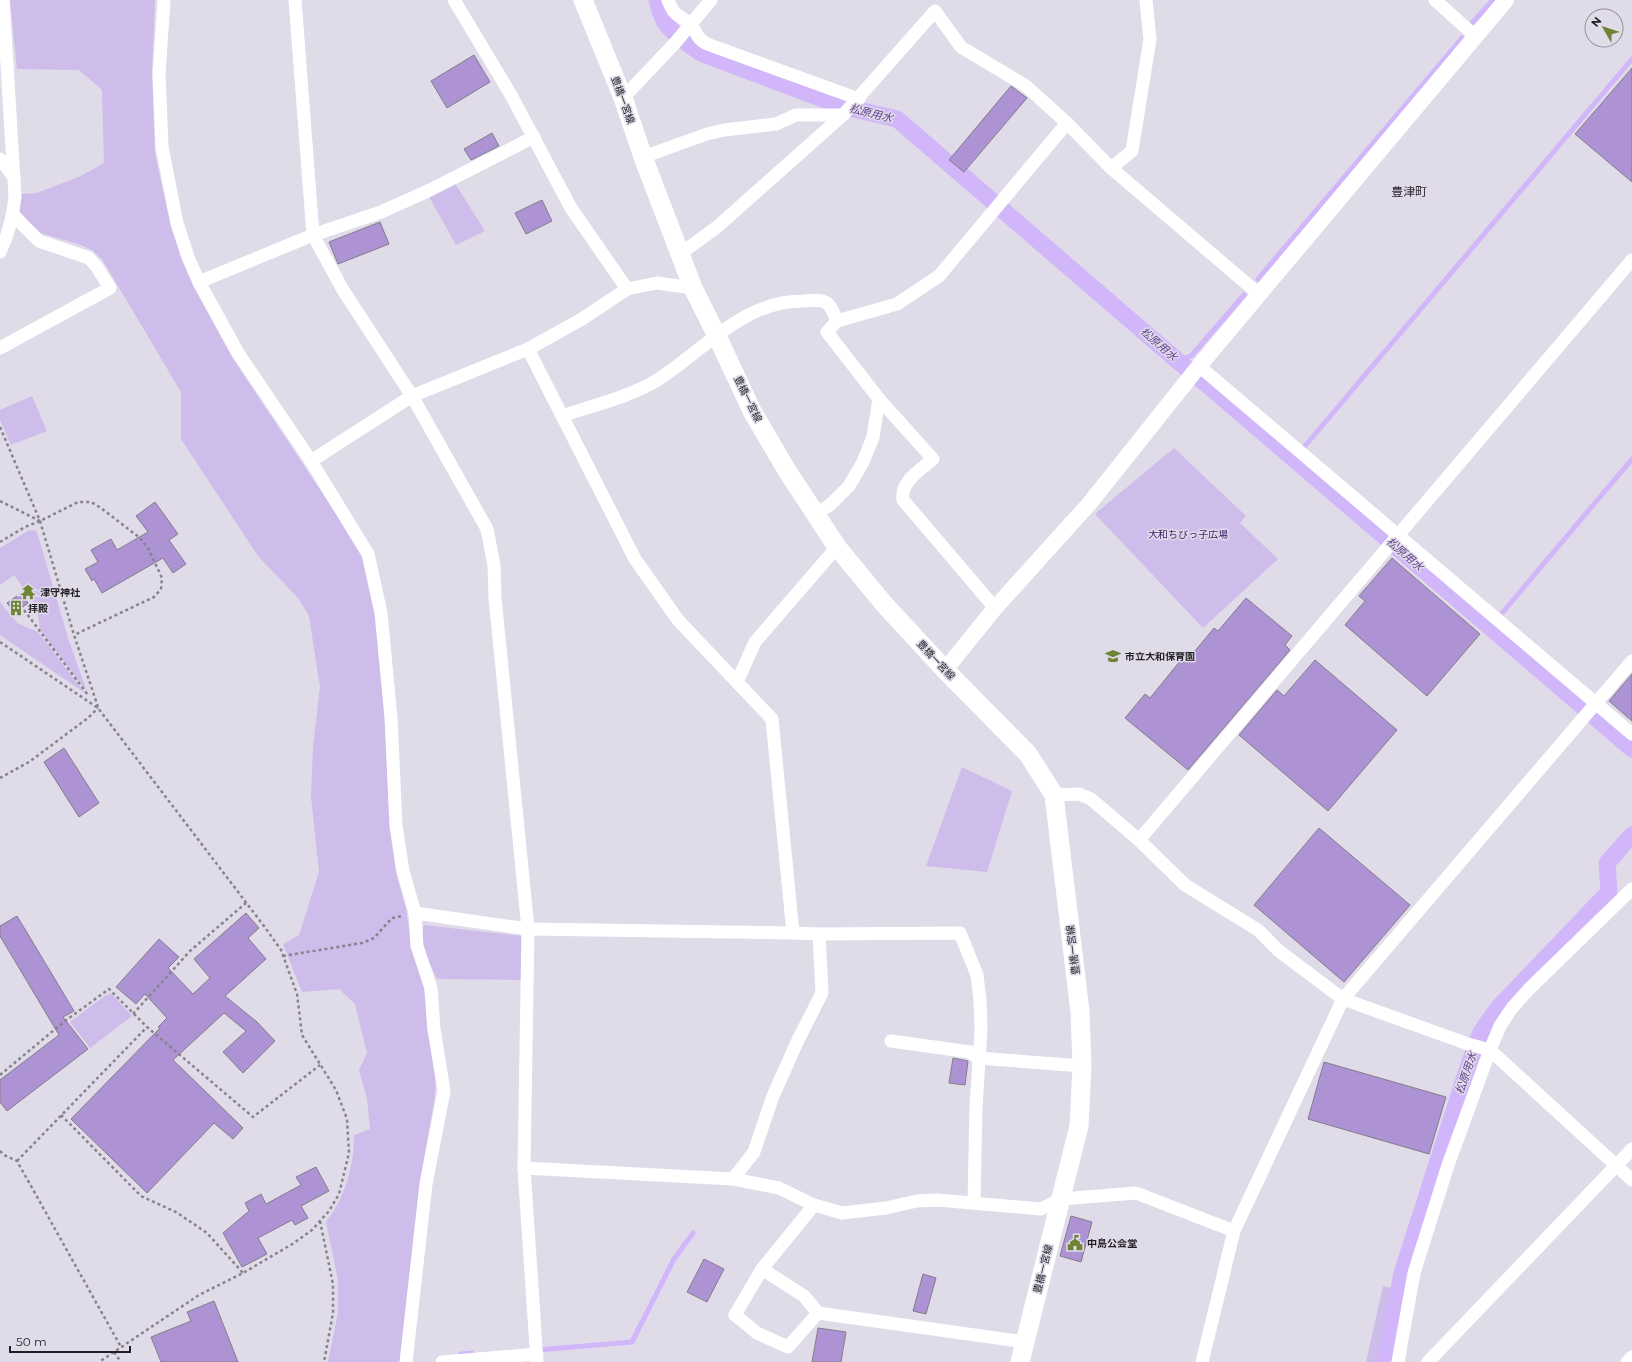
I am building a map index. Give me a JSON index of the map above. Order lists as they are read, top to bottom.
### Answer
{
  "streets": {
    "main road": ["豊橋一宮線"]
  },
  "districts": ["豊津町"],
  "water": ["松原用水"],
  "parks": ["大和ちびっ子広場"],
  "places": {
    "temple": ["津守神社"],
    "building": ["拝殿"],
    "school or university": ["市立大和保育園"],
    "public building": ["中島公会堂"]
  },
  "scale_bar": "50 m",
  "north": "top left"
}
